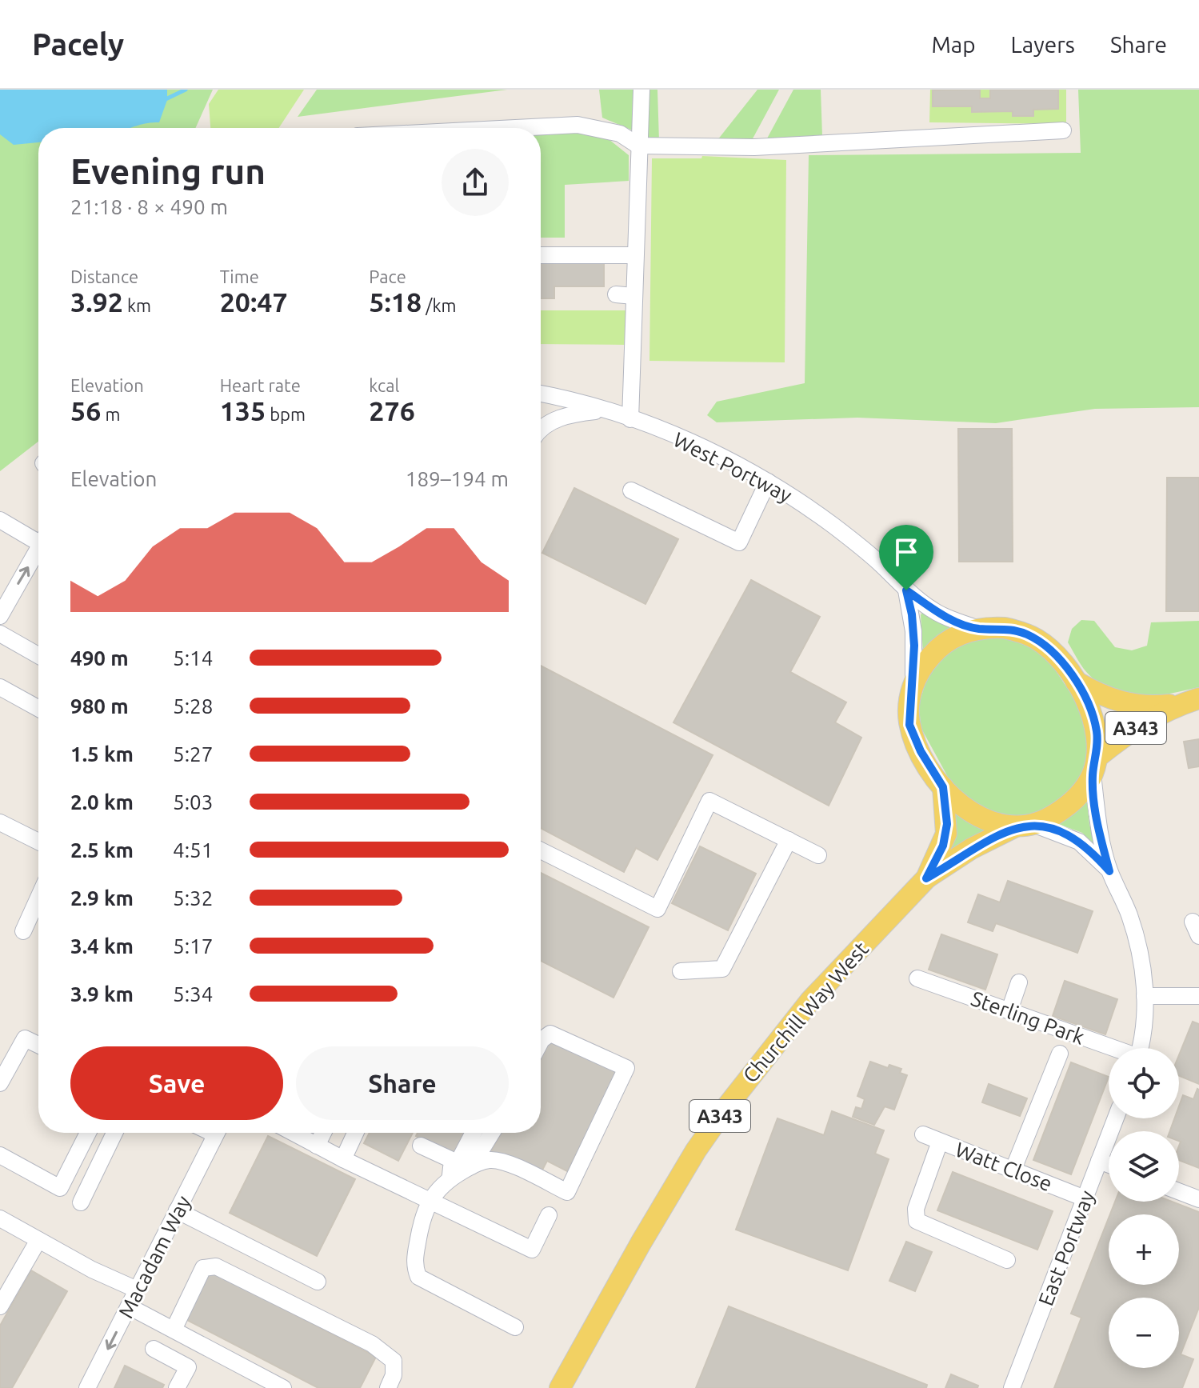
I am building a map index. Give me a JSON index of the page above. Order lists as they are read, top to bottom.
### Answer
{
  "streets": {
    "main road": ["A343", "Churchill Way West"],
    "street": [
      "West Portway",
      "Sterling Park",
      "Watt Close",
      "East Portway",
      "Macadam Way"
    ]
  },
  "crossings": [
    ["West Portway", "Churchill Way West"],
    ["Watt Close", "East Portway"]
  ],
  "page": {
    "header": "Pacely",
    "nav": ["Map", "Layers", "Share"],
    "heading": ["Evening run", "21:18 · 8 × 490 m"],
    "stats": [
      ["Distance", "3.92 km"],
      ["Time", "20:47"],
      ["Pace", "5:18 /km"],
      ["Elevation", "56 m"],
      ["Heart rate", "135 bpm"],
      ["kcal", "276"]
    ],
    "chart": ["Elevation", "189–194 m"],
    "list": [
      {
        "name": "490 m",
        "note": "5:14"
      },
      {
        "name": "980 m",
        "note": "5:28"
      },
      {
        "name": "1.5 km",
        "note": "5:27"
      },
      {
        "name": "2.0 km",
        "note": "5:03"
      },
      {
        "name": "2.5 km",
        "note": "4:51"
      },
      {
        "name": "2.9 km",
        "note": "5:32"
      },
      {
        "name": "3.4 km",
        "note": "5:17"
      },
      {
        "name": "3.9 km",
        "note": "5:34"
      }
    ],
    "buttons": ["Save", "Share"],
    "map_buttons": ["+", "−"]
  }
}
